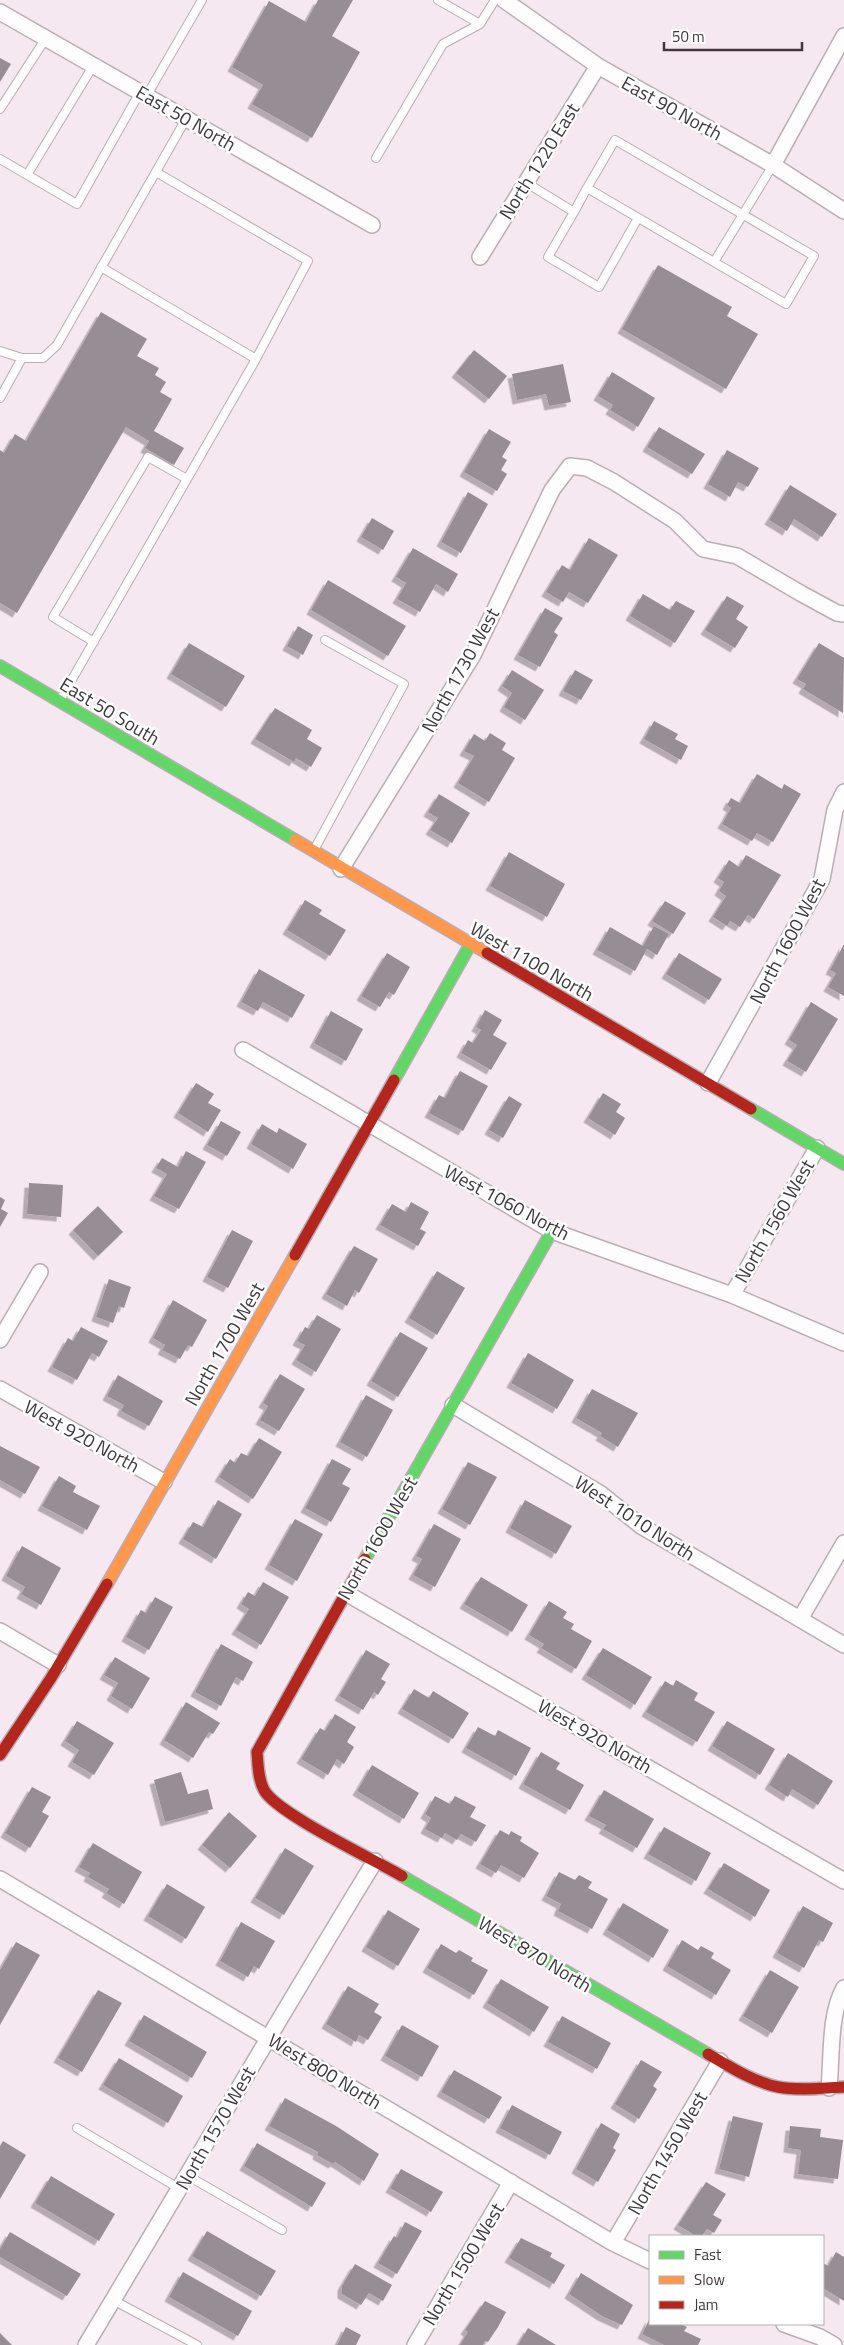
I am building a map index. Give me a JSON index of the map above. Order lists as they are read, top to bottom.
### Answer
{
  "streets": {
    "street": [
      "East 90 North",
      "East 50 North",
      "North 1220 East",
      "North 1730 West",
      "East 50 South",
      "North 1600 West",
      "West 1100 North",
      "West 1060 North",
      "North 1560 West",
      "North 1700 West",
      "West 920 North",
      "West 1010 North",
      "West 870 North",
      "West 800 North",
      "North 1570 West",
      "North 1450 West",
      "North 1500 West"
    ]
  },
  "crossings": [
    ["East 90 North", "North 1220 East"],
    ["North 1730 West", "West 1100 North"],
    ["East 50 South", "West 1100 North"],
    ["North 1600 West", "West 1100 North"],
    ["North 1600 West", "West 1060 North"],
    ["North 1600 West", "West 920 North"],
    ["North 1600 West", "West 1010 North"],
    ["North 1600 West", "West 870 North"],
    ["West 1100 North", "North 1560 West"],
    ["West 1100 North", "North 1700 West"],
    ["West 1060 North", "North 1560 West"],
    ["West 1060 North", "North 1700 West"],
    ["North 1700 West", "West 920 North"],
    ["West 870 North", "North 1570 West"],
    ["West 870 North", "North 1450 West"],
    ["West 800 North", "North 1570 West"],
    ["West 800 North", "North 1450 West"],
    ["West 800 North", "North 1500 West"]
  ],
  "legend": ["Fast", "Slow", "Jam"],
  "scale_bar": "50 m"
}
